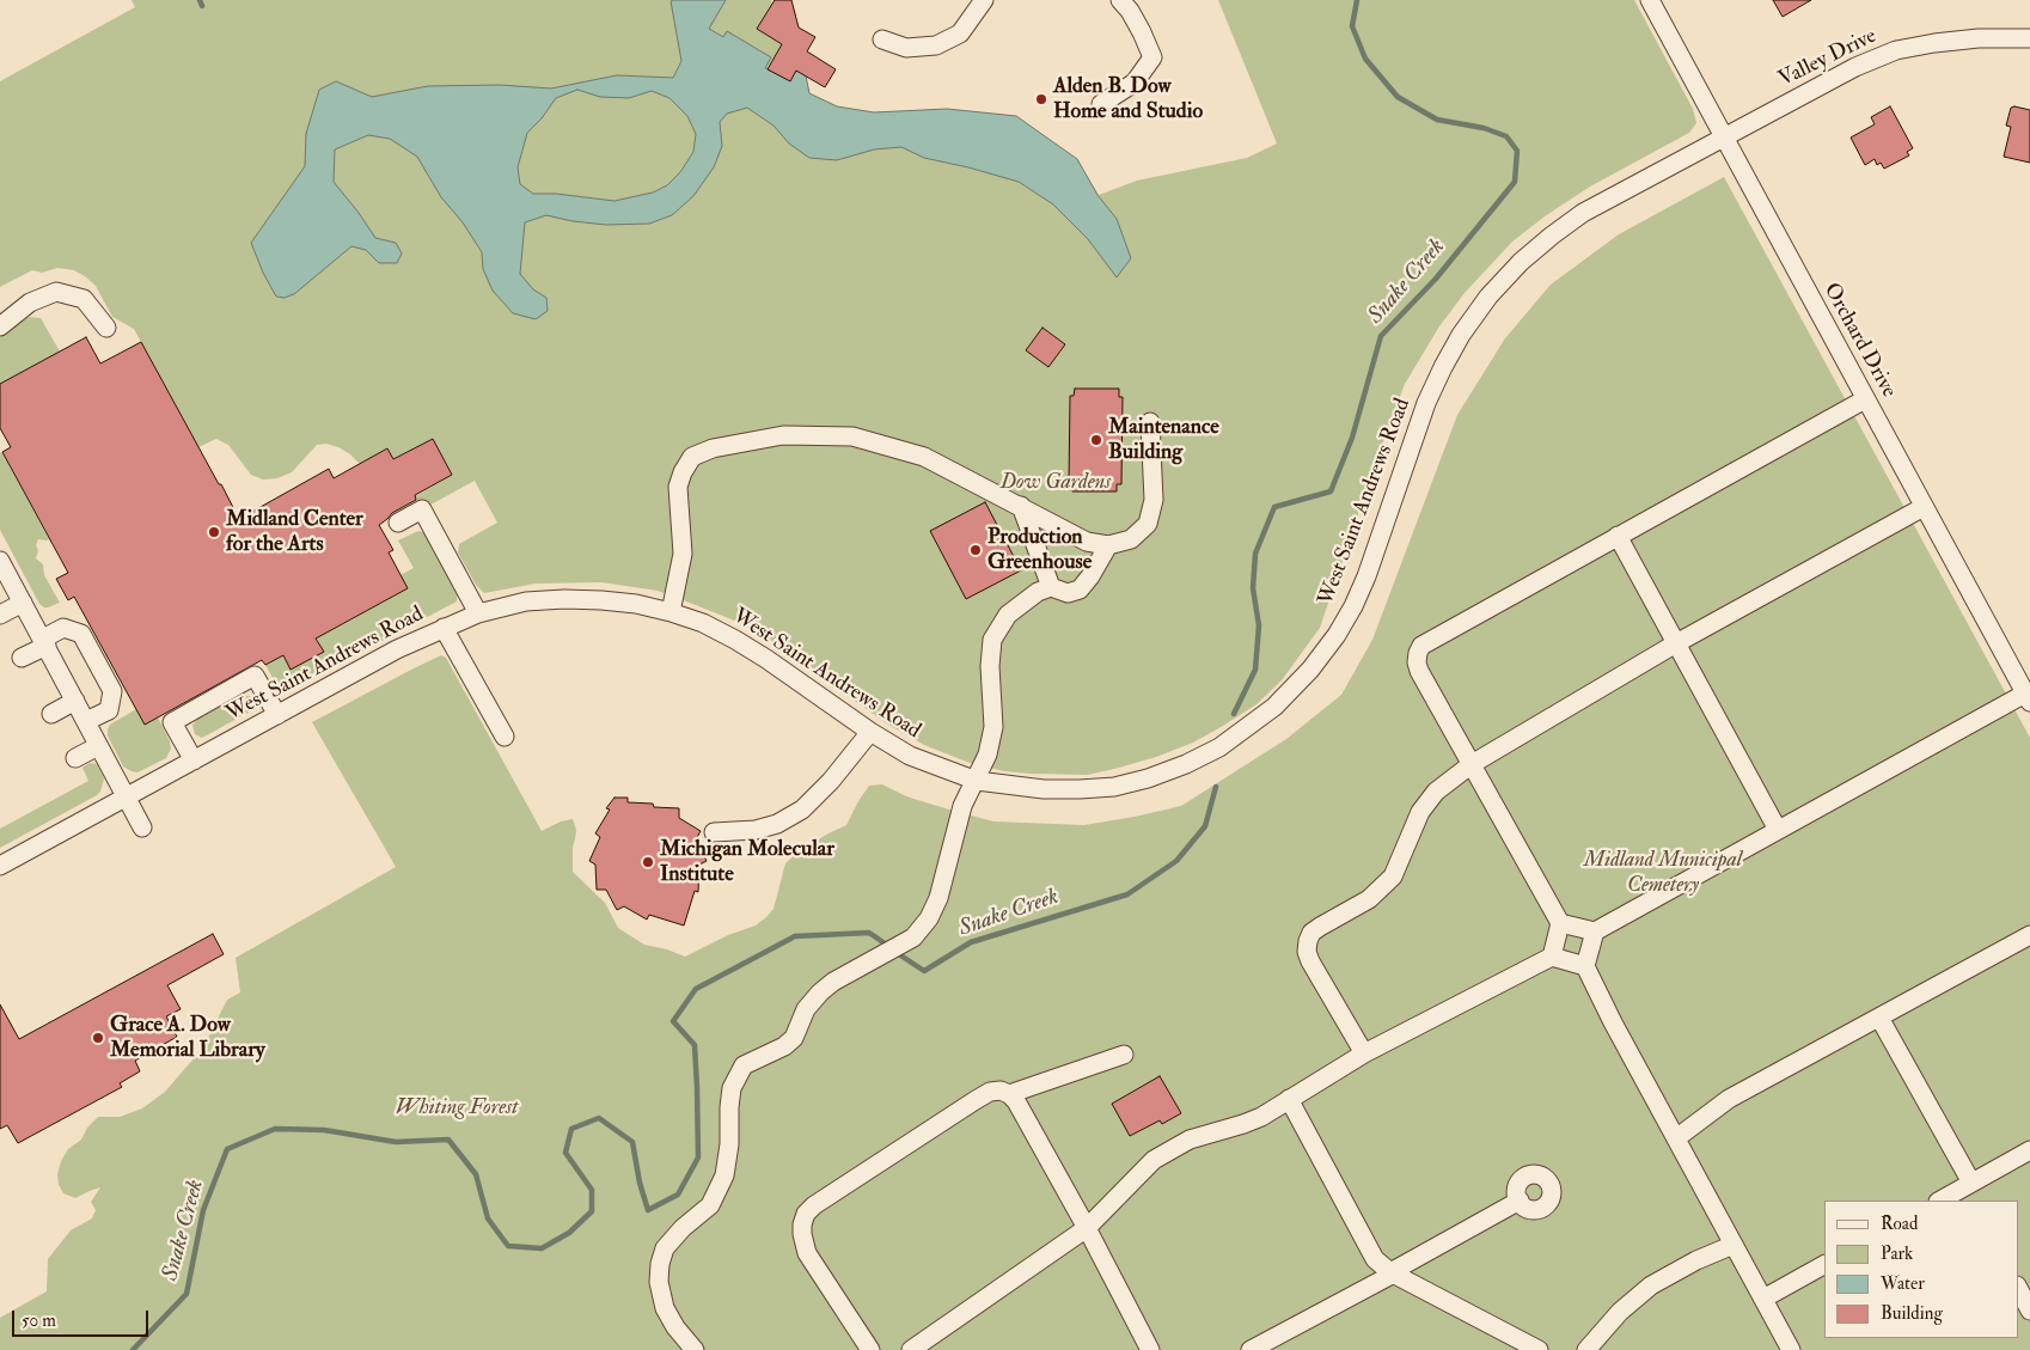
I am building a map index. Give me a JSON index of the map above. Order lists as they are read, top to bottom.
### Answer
{
  "streets": {
    "street": ["Valley Drive", "Orchard Drive", "West Saint Andrews Road"]
  },
  "crossings": [
    ["Valley Drive", "Orchard Drive"],
    ["Valley Drive", "West Saint Andrews Road"],
    ["Orchard Drive", "West Saint Andrews Road"]
  ],
  "water": ["Snake Creek"],
  "parks": ["Dow Gardens", "Midland Municipal Cemetery", "Whiting Forest"],
  "places": [
    "Alden B. Dow Home and Studio",
    "Maintenance Building",
    "Midland Center for the Arts",
    "Production Greenhouse",
    "Michigan Molecular Institute",
    "Grace A. Dow Memorial Library"
  ],
  "legend": [
    "Road",
    "Park",
    "Water",
    "Building"
  ],
  "scale_bar": "50 m"
}
